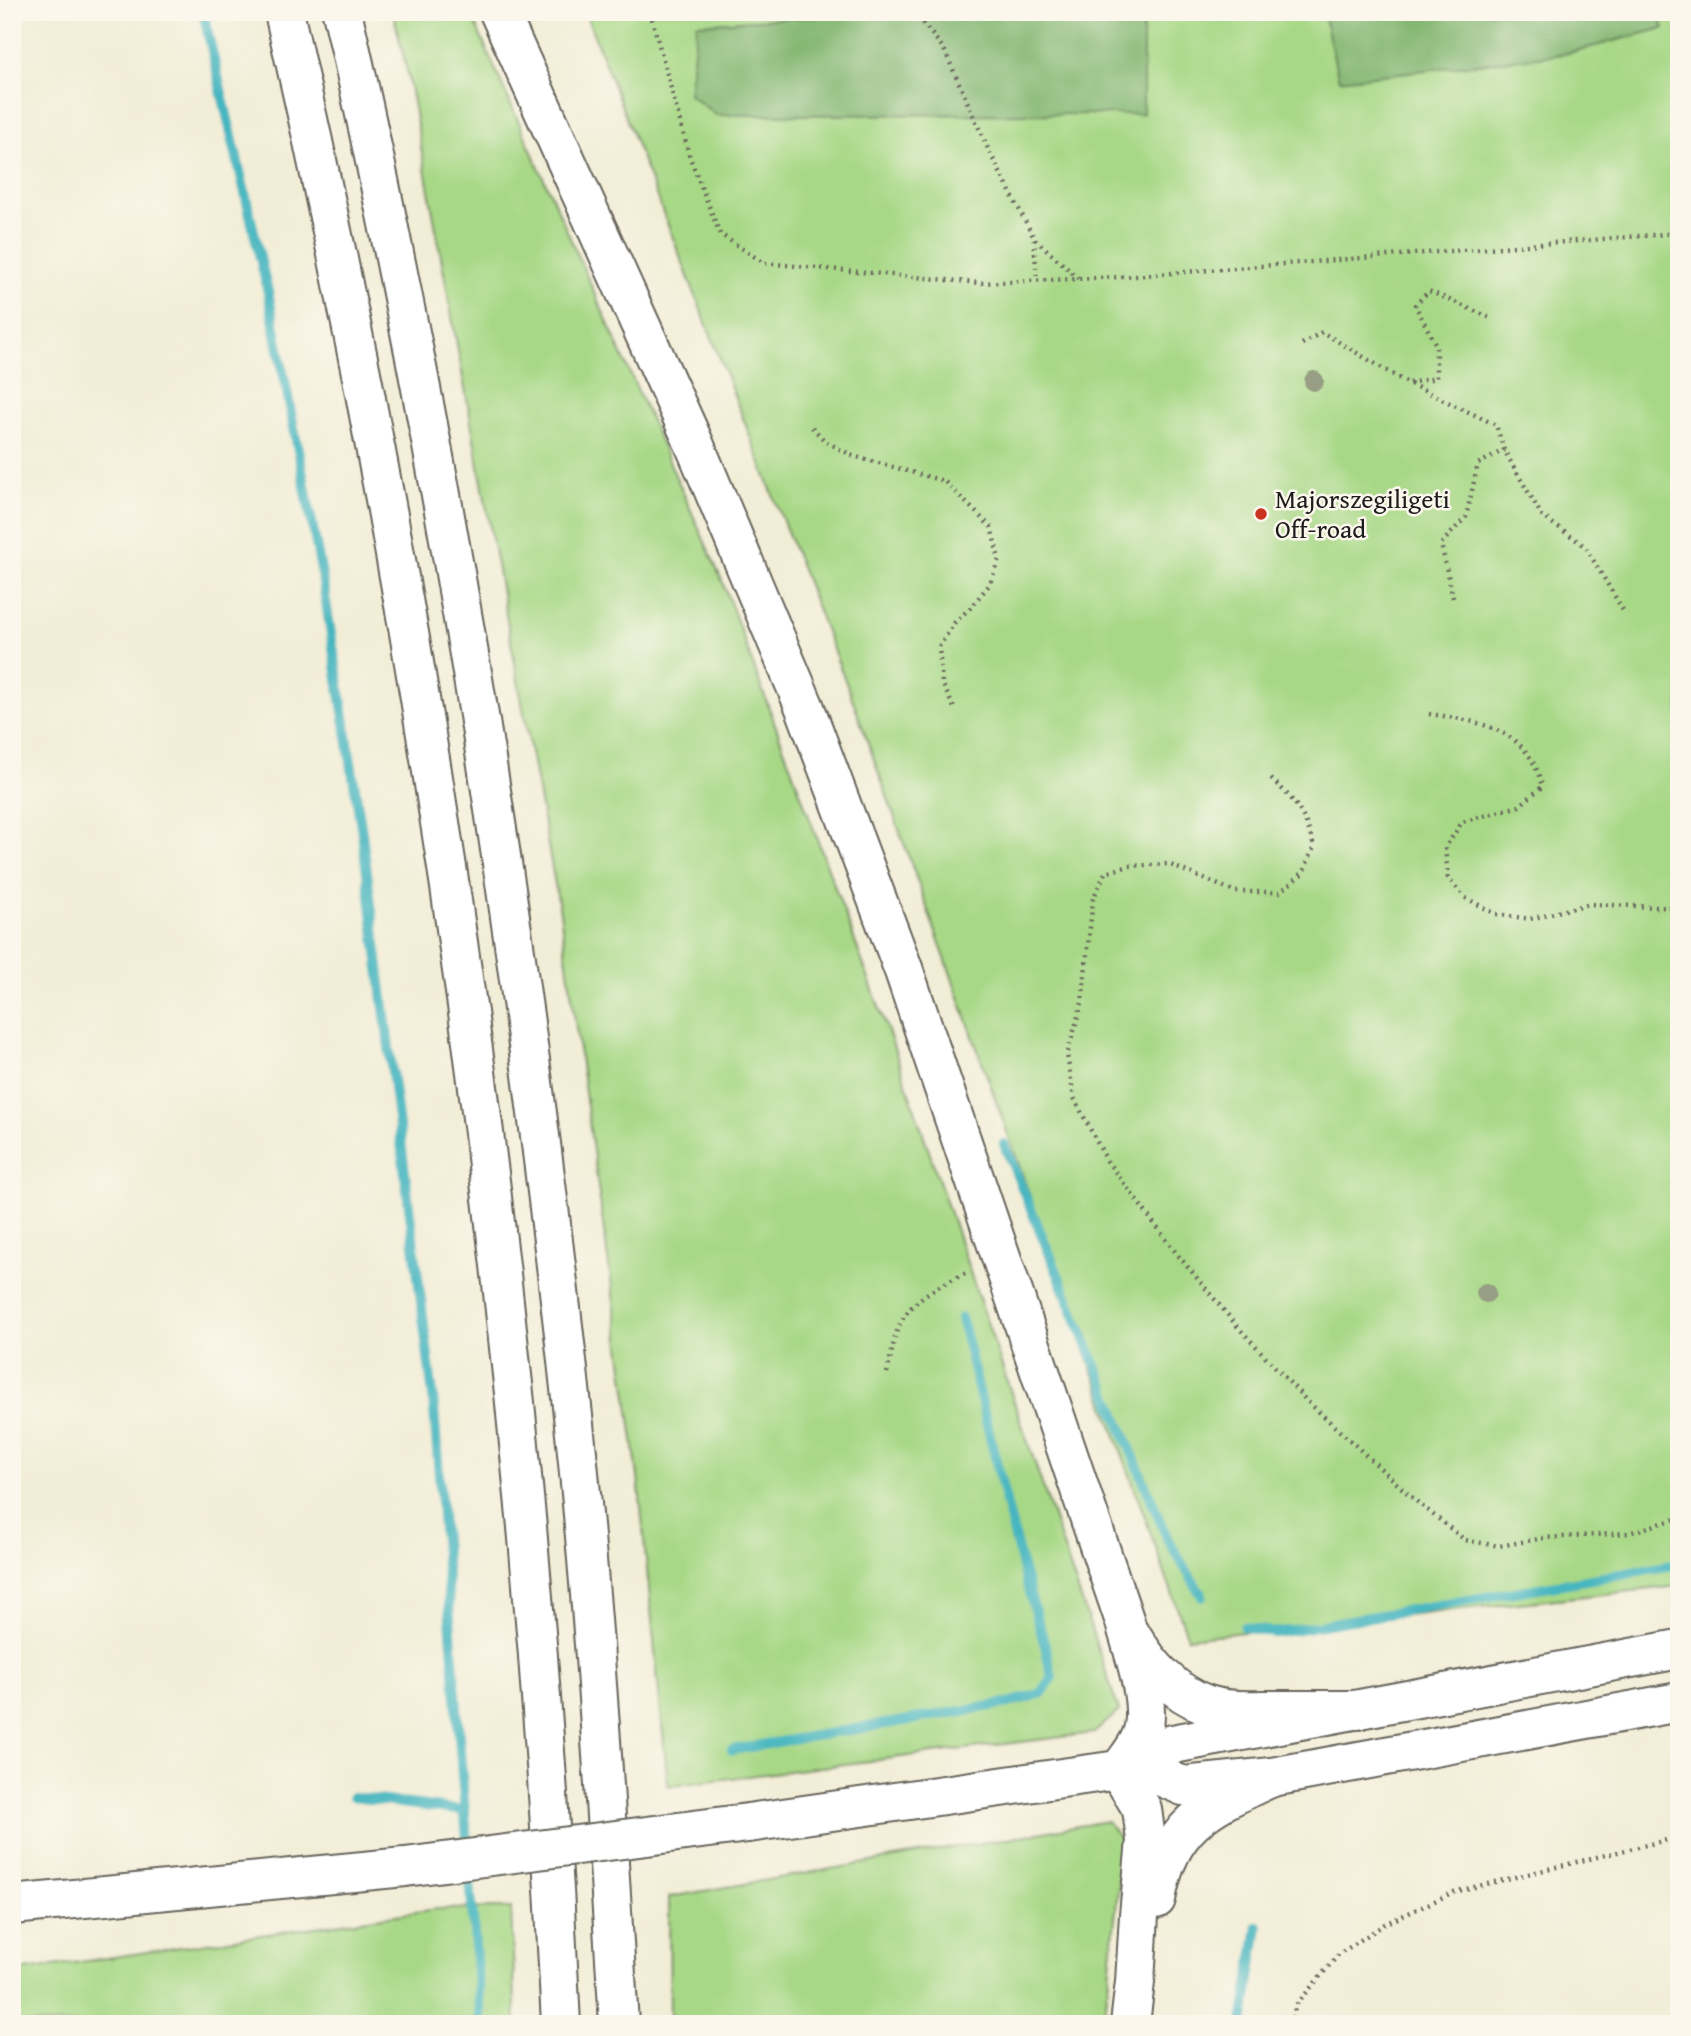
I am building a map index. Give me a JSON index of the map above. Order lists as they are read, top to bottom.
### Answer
{
  "places": ["Majorszegiligeti Off-road"]
}
